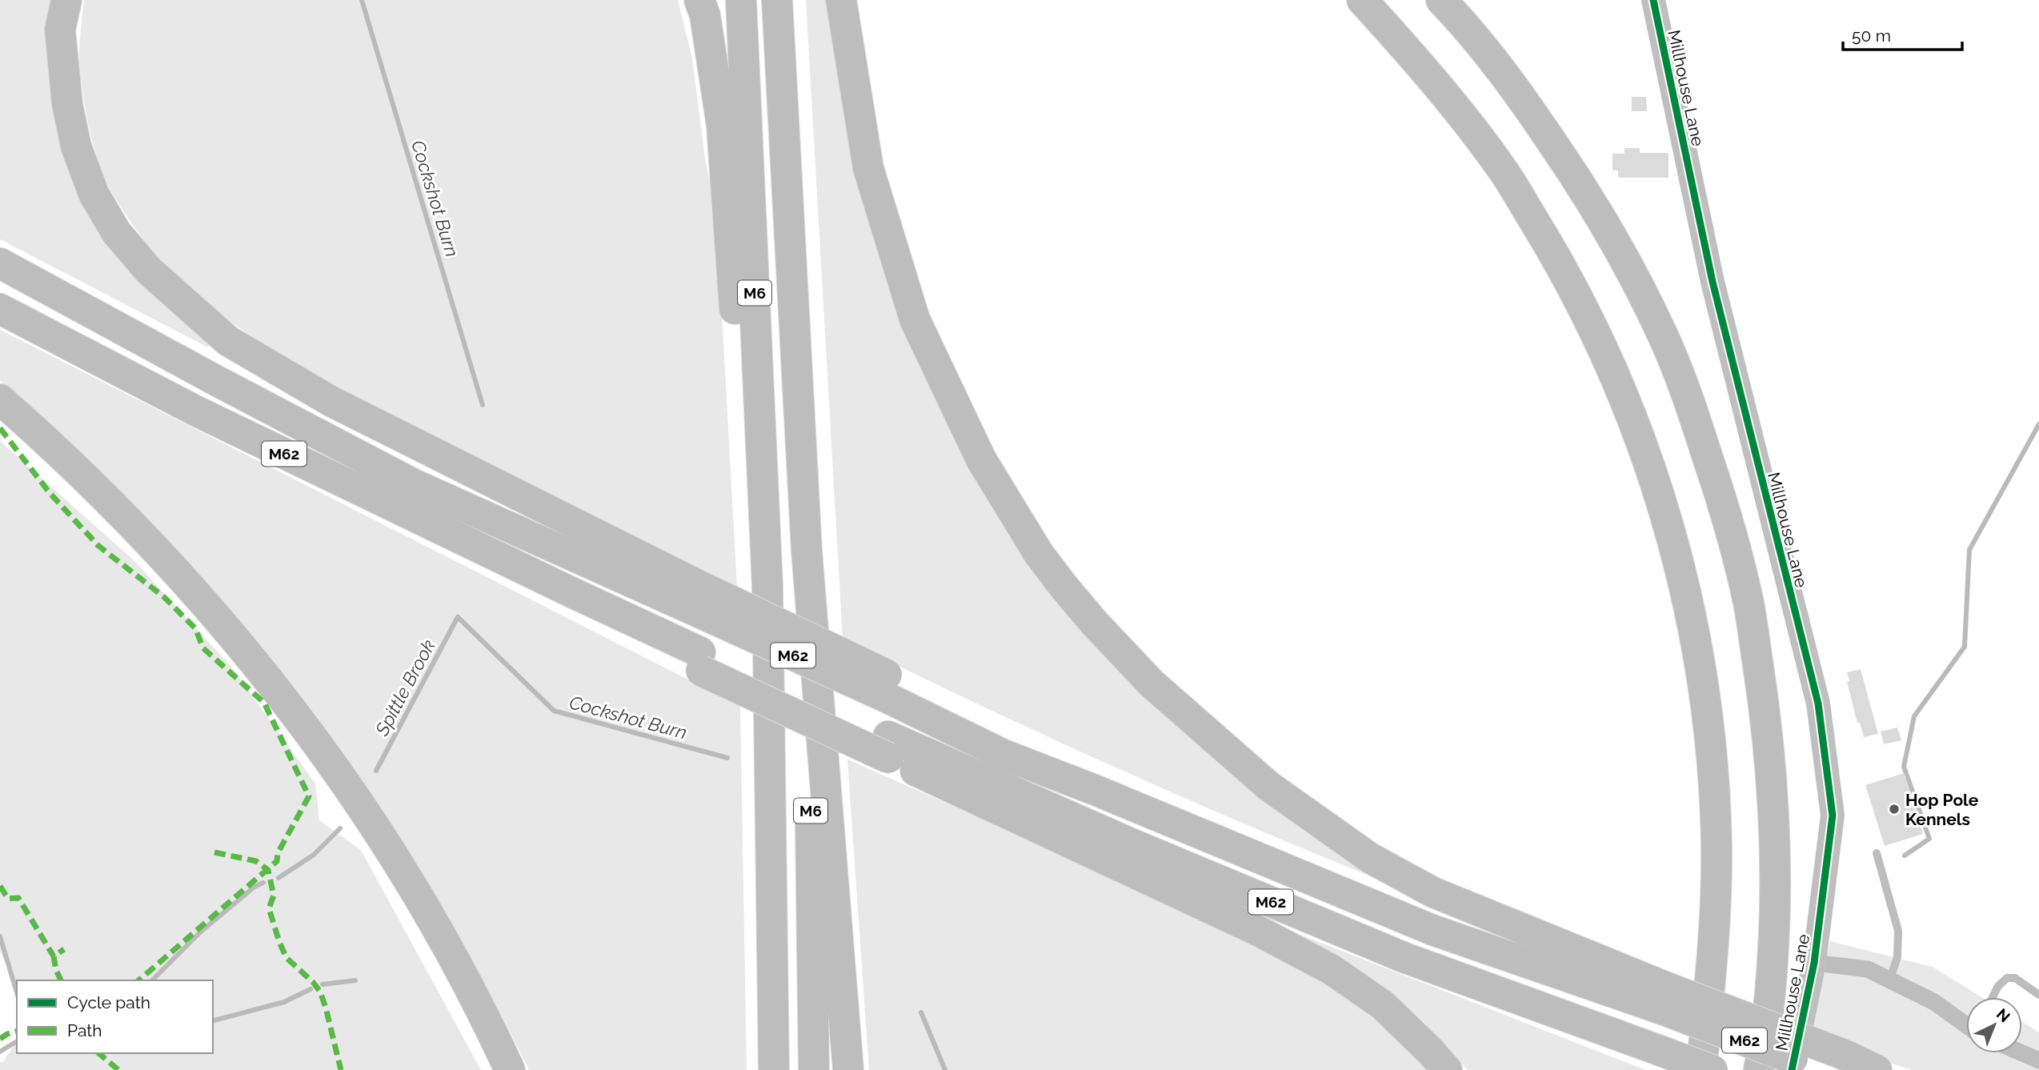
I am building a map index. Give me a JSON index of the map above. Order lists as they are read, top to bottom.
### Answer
{
  "streets": {
    "highway": ["M6", "M62"],
    "street": ["Millhouse Lane"]
  },
  "water": ["Cockshot Burn", "Spittle Brook"],
  "places": ["Hop Pole Kennels"],
  "legend": ["Cycle path", "Path"],
  "scale_bar": "50 m",
  "north": "top right"
}
